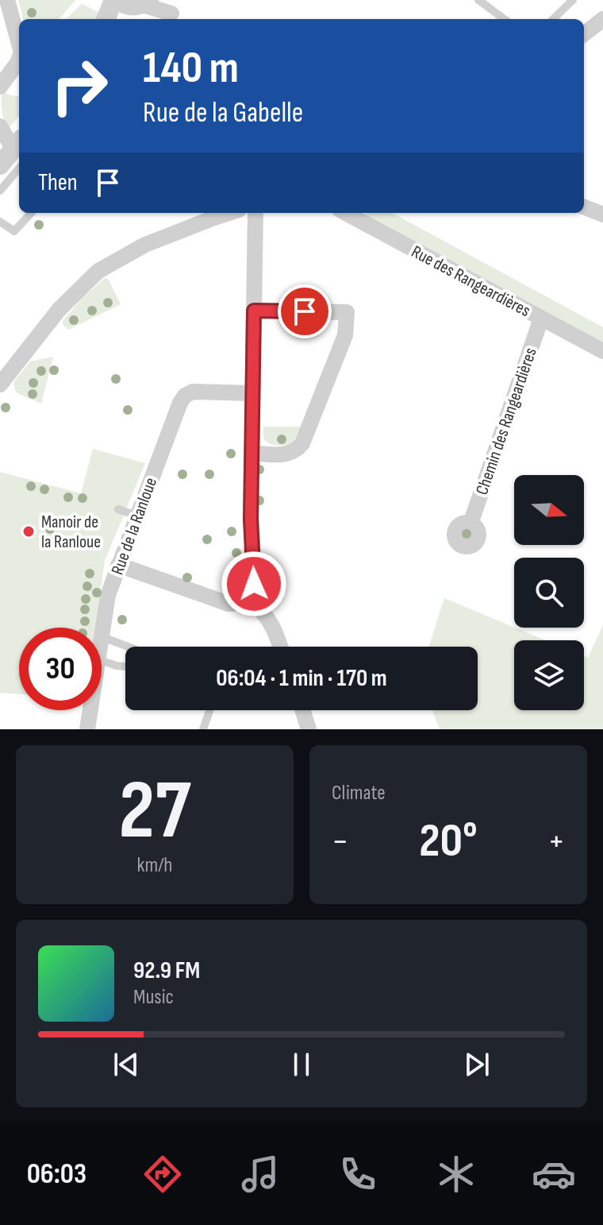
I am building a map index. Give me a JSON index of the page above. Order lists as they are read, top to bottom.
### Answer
{
  "streets": {
    "street": ["Rue des Rangeardières", "Chemin des Rangeardières", "Rue de la Ranloue"]
  },
  "crossings": [
    ["Rue des Rangeardières", "Chemin des Rangeardières"]
  ],
  "places": ["Manoir de la Ranloue"],
  "north": "right",
  "page": {
    "turn": ["140 m", "Rue de la Gabelle"],
    "then": "Then",
    "limit": "30",
    "trip": "06:04 · 1 min · 170 m",
    "tile": [
      ["27", "km/h"],
      "Climate"
    ],
    "heat": ["−", "20°", "+"],
    "song": ["92.9 FM", "Music"],
    "tabs": "06:03"
  }
}
